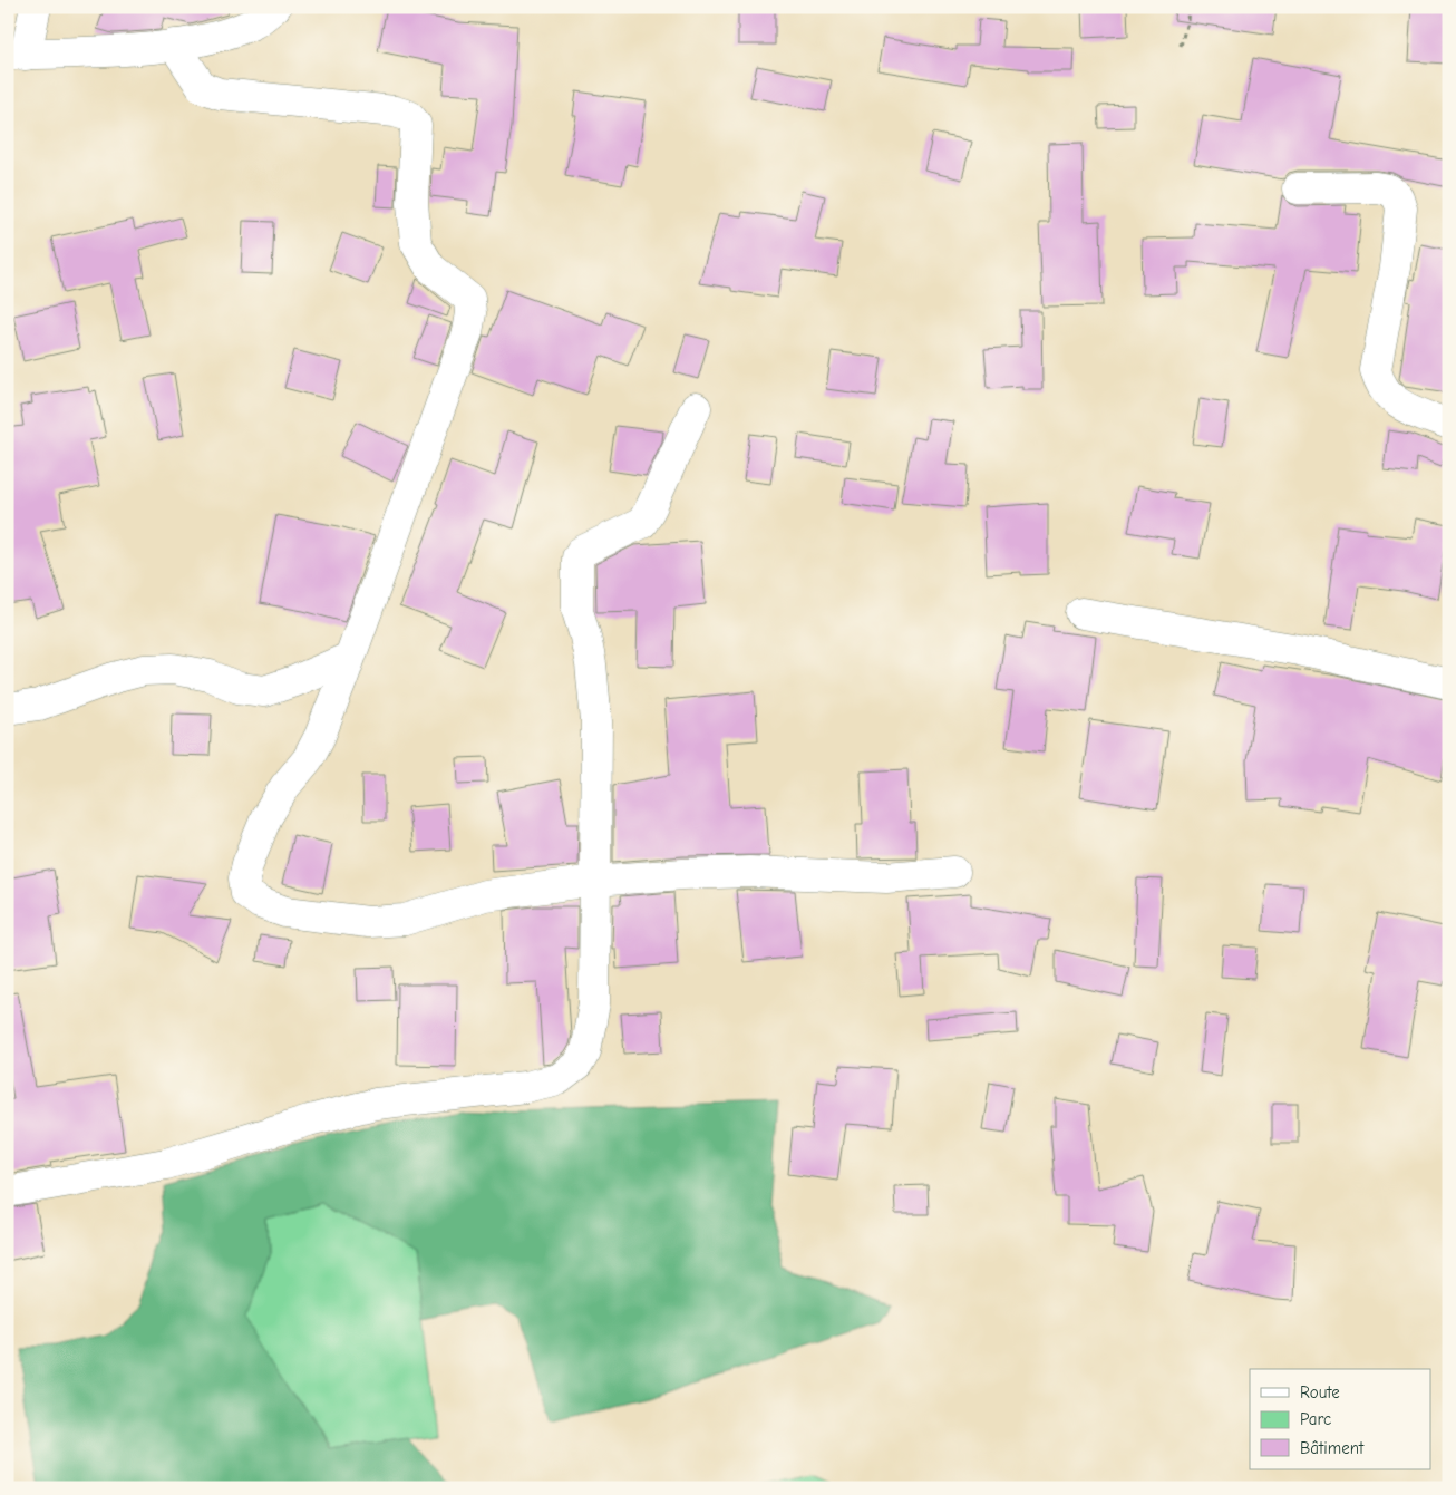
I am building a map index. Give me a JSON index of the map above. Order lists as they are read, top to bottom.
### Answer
{
  "legend": ["Route", "Parc", "Bâtiment"]
}
